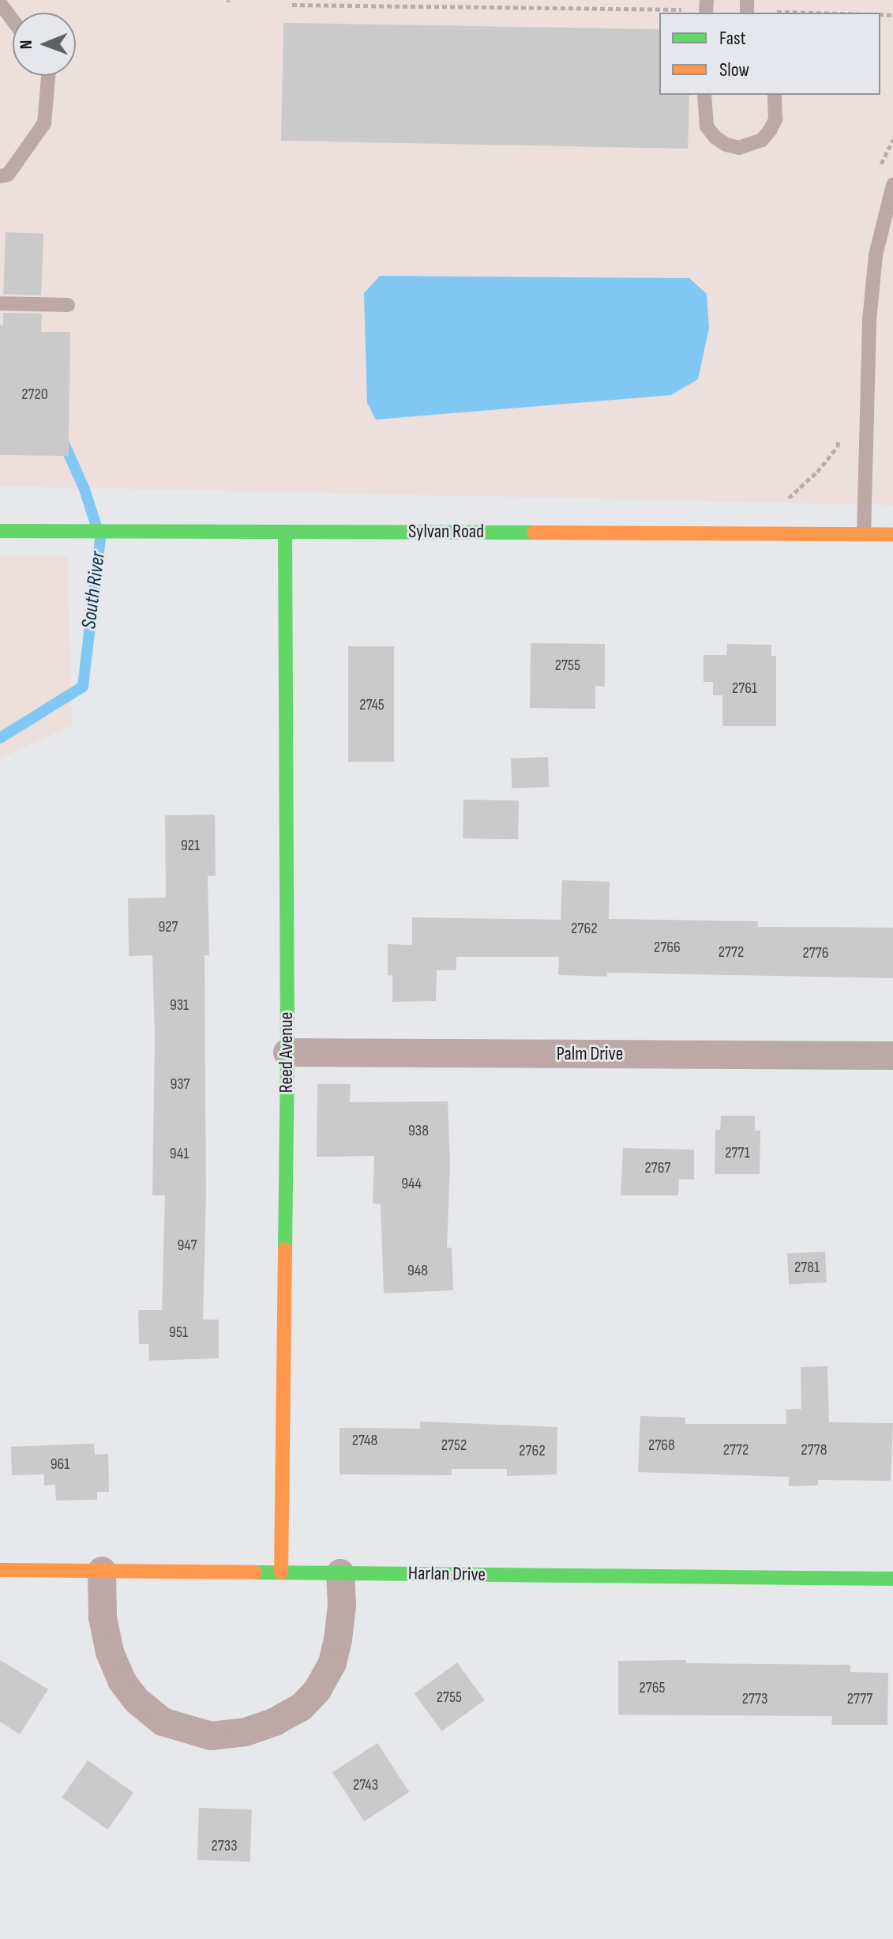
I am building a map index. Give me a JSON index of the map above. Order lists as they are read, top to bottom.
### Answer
{
  "streets": {
    "street": [
      "Sylvan Road",
      "Reed Avenue",
      "Palm Drive",
      "Harlan Drive"
    ]
  },
  "crossings": [
    ["Sylvan Road", "Reed Avenue"],
    ["Reed Avenue", "Palm Drive"],
    ["Reed Avenue", "Harlan Drive"]
  ],
  "water": ["South River"],
  "house_numbers": [
    "2720",
    "2755",
    "2761",
    "2745",
    "921",
    "927",
    "2762",
    "2766",
    "2772",
    "2776",
    "931",
    "937",
    "938",
    "2771",
    "941",
    "2767",
    "944",
    "947",
    "2781",
    "948",
    "951",
    "2748",
    "2752",
    "2768",
    "2772",
    "2778",
    "2762",
    "961",
    "2765",
    "2755",
    "2773",
    "2777",
    "2743",
    "2733"
  ],
  "legend": ["Fast", "Slow"],
  "north": "left"
}
